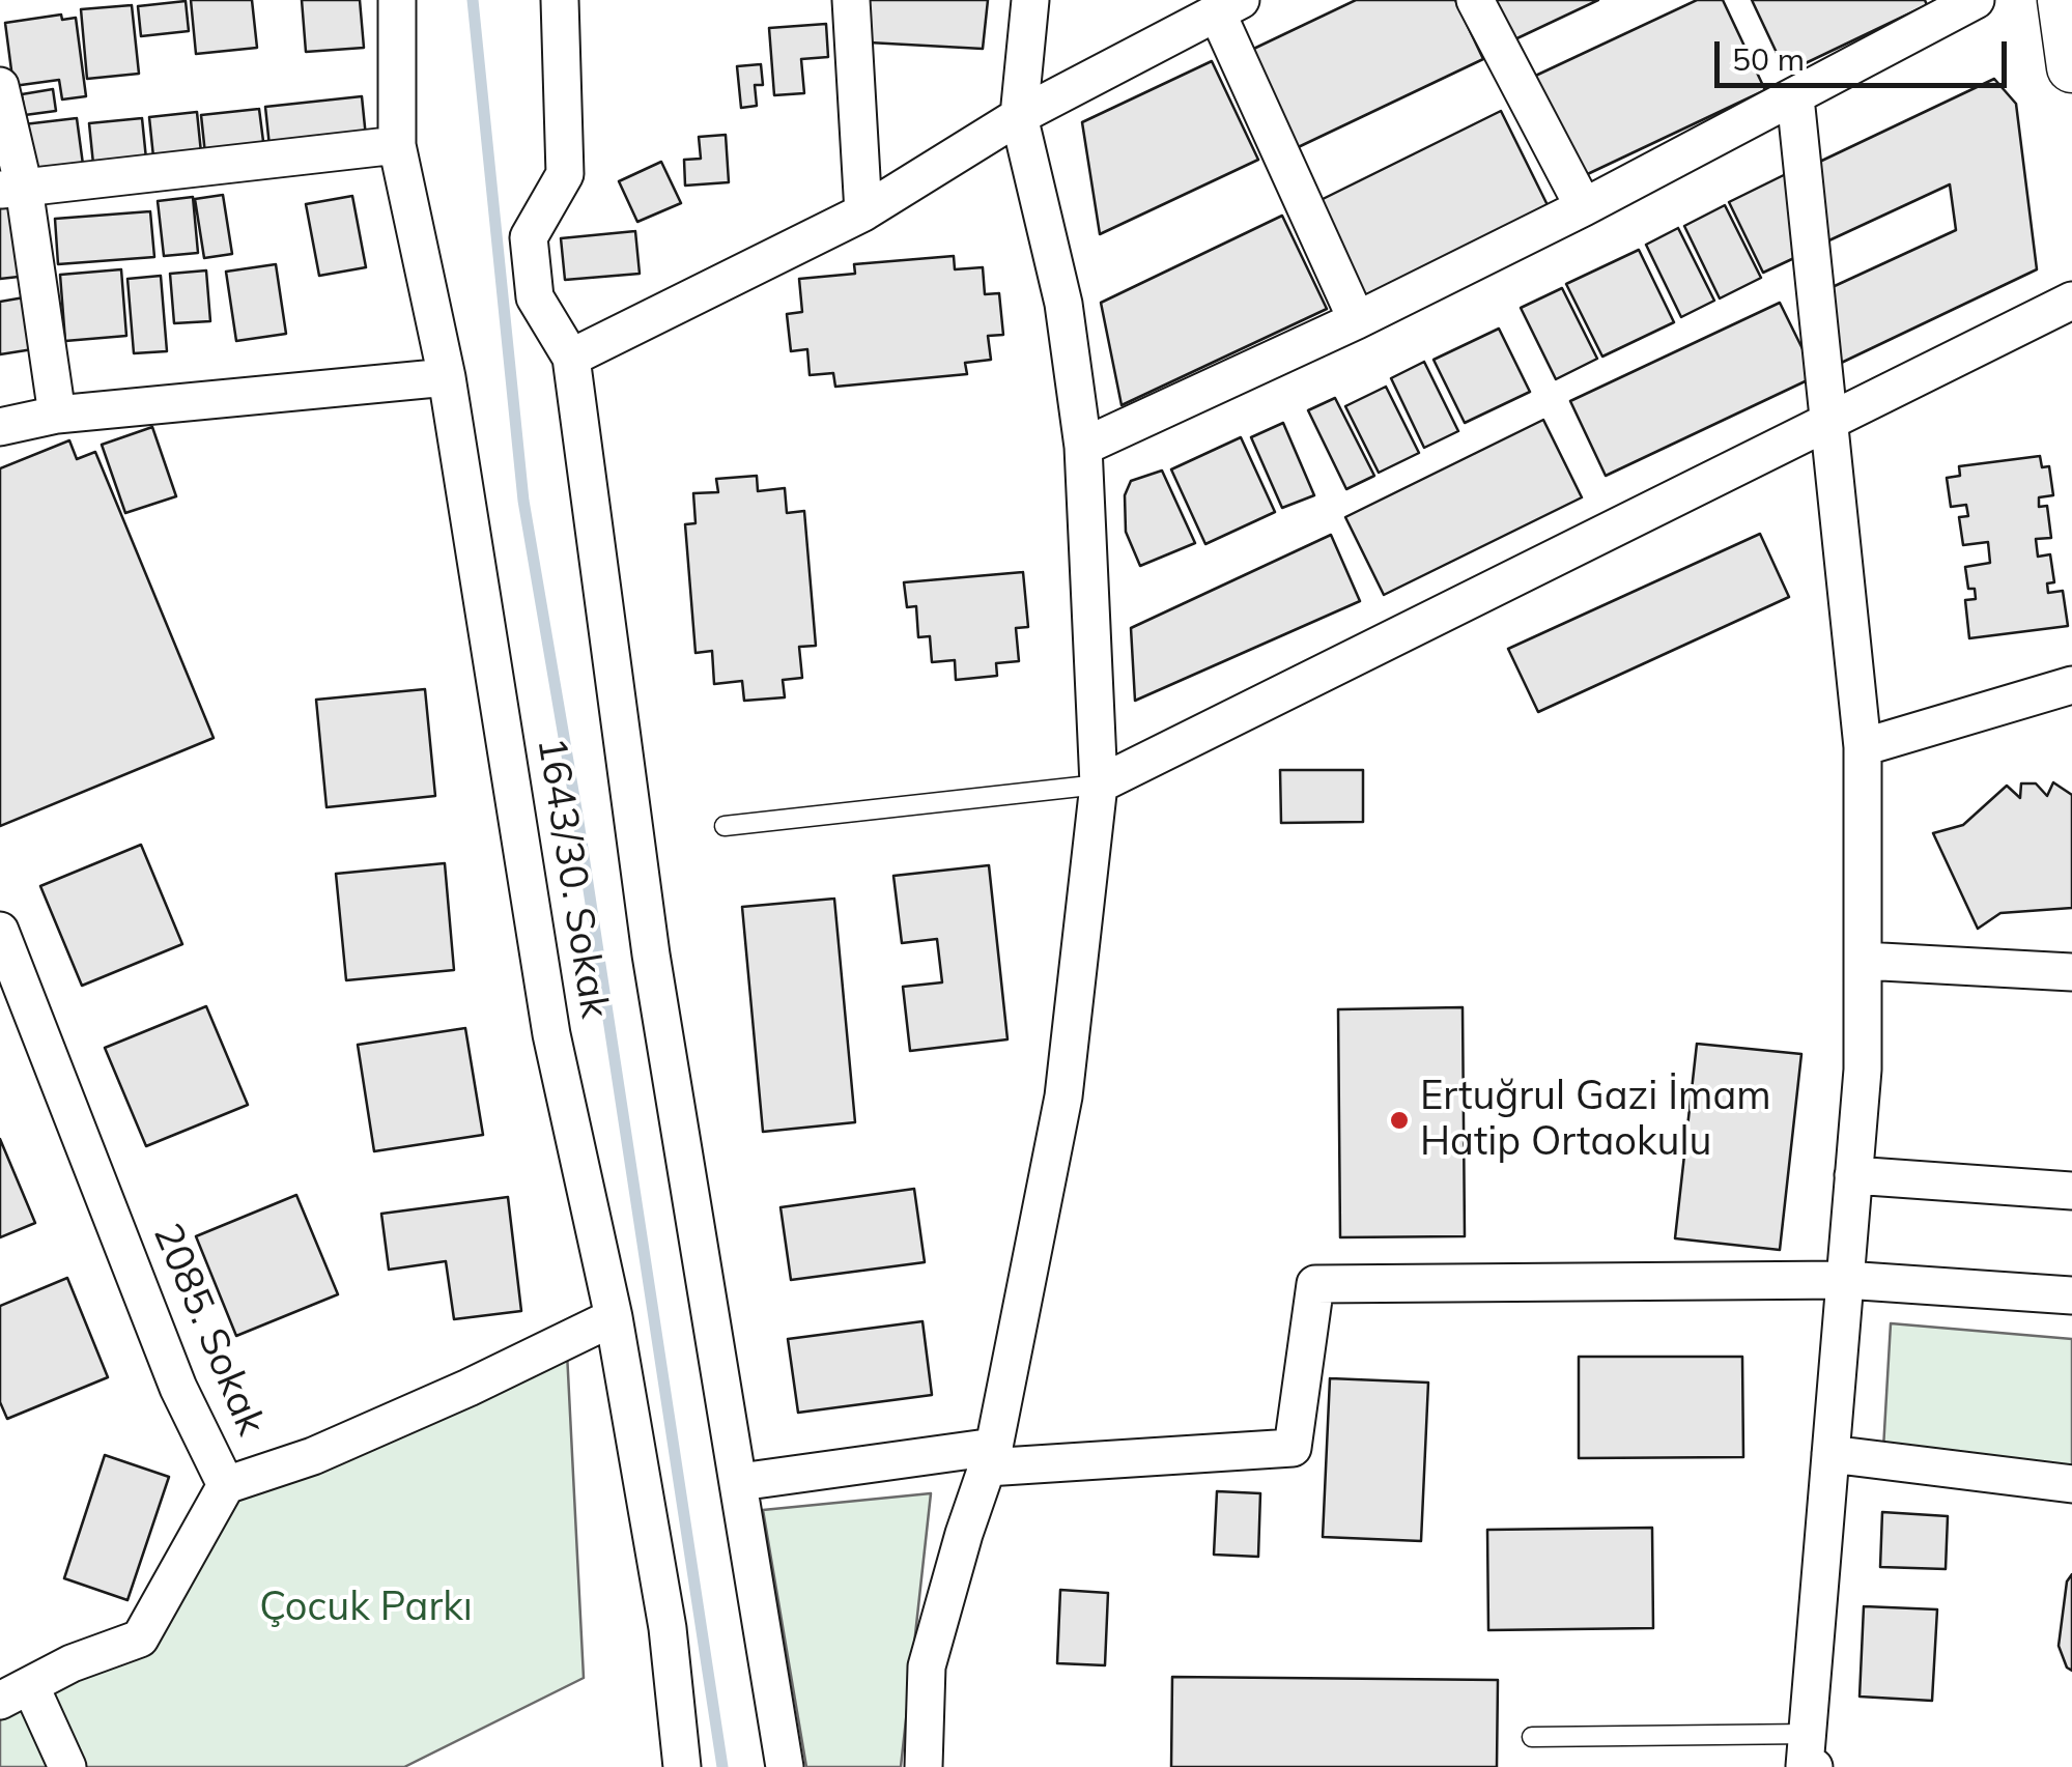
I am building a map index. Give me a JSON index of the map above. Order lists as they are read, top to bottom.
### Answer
{
  "streets": {
    "street": ["1643/30. Sokak", "2085. Sokak"]
  },
  "crossings": [
    ["1643/30. Sokak", "2085. Sokak"]
  ],
  "parks": ["Çocuk Parkı"],
  "places": ["Ertuğrul Gazi İmam Hatip Ortaokulu"],
  "scale_bar": "50 m"
}
